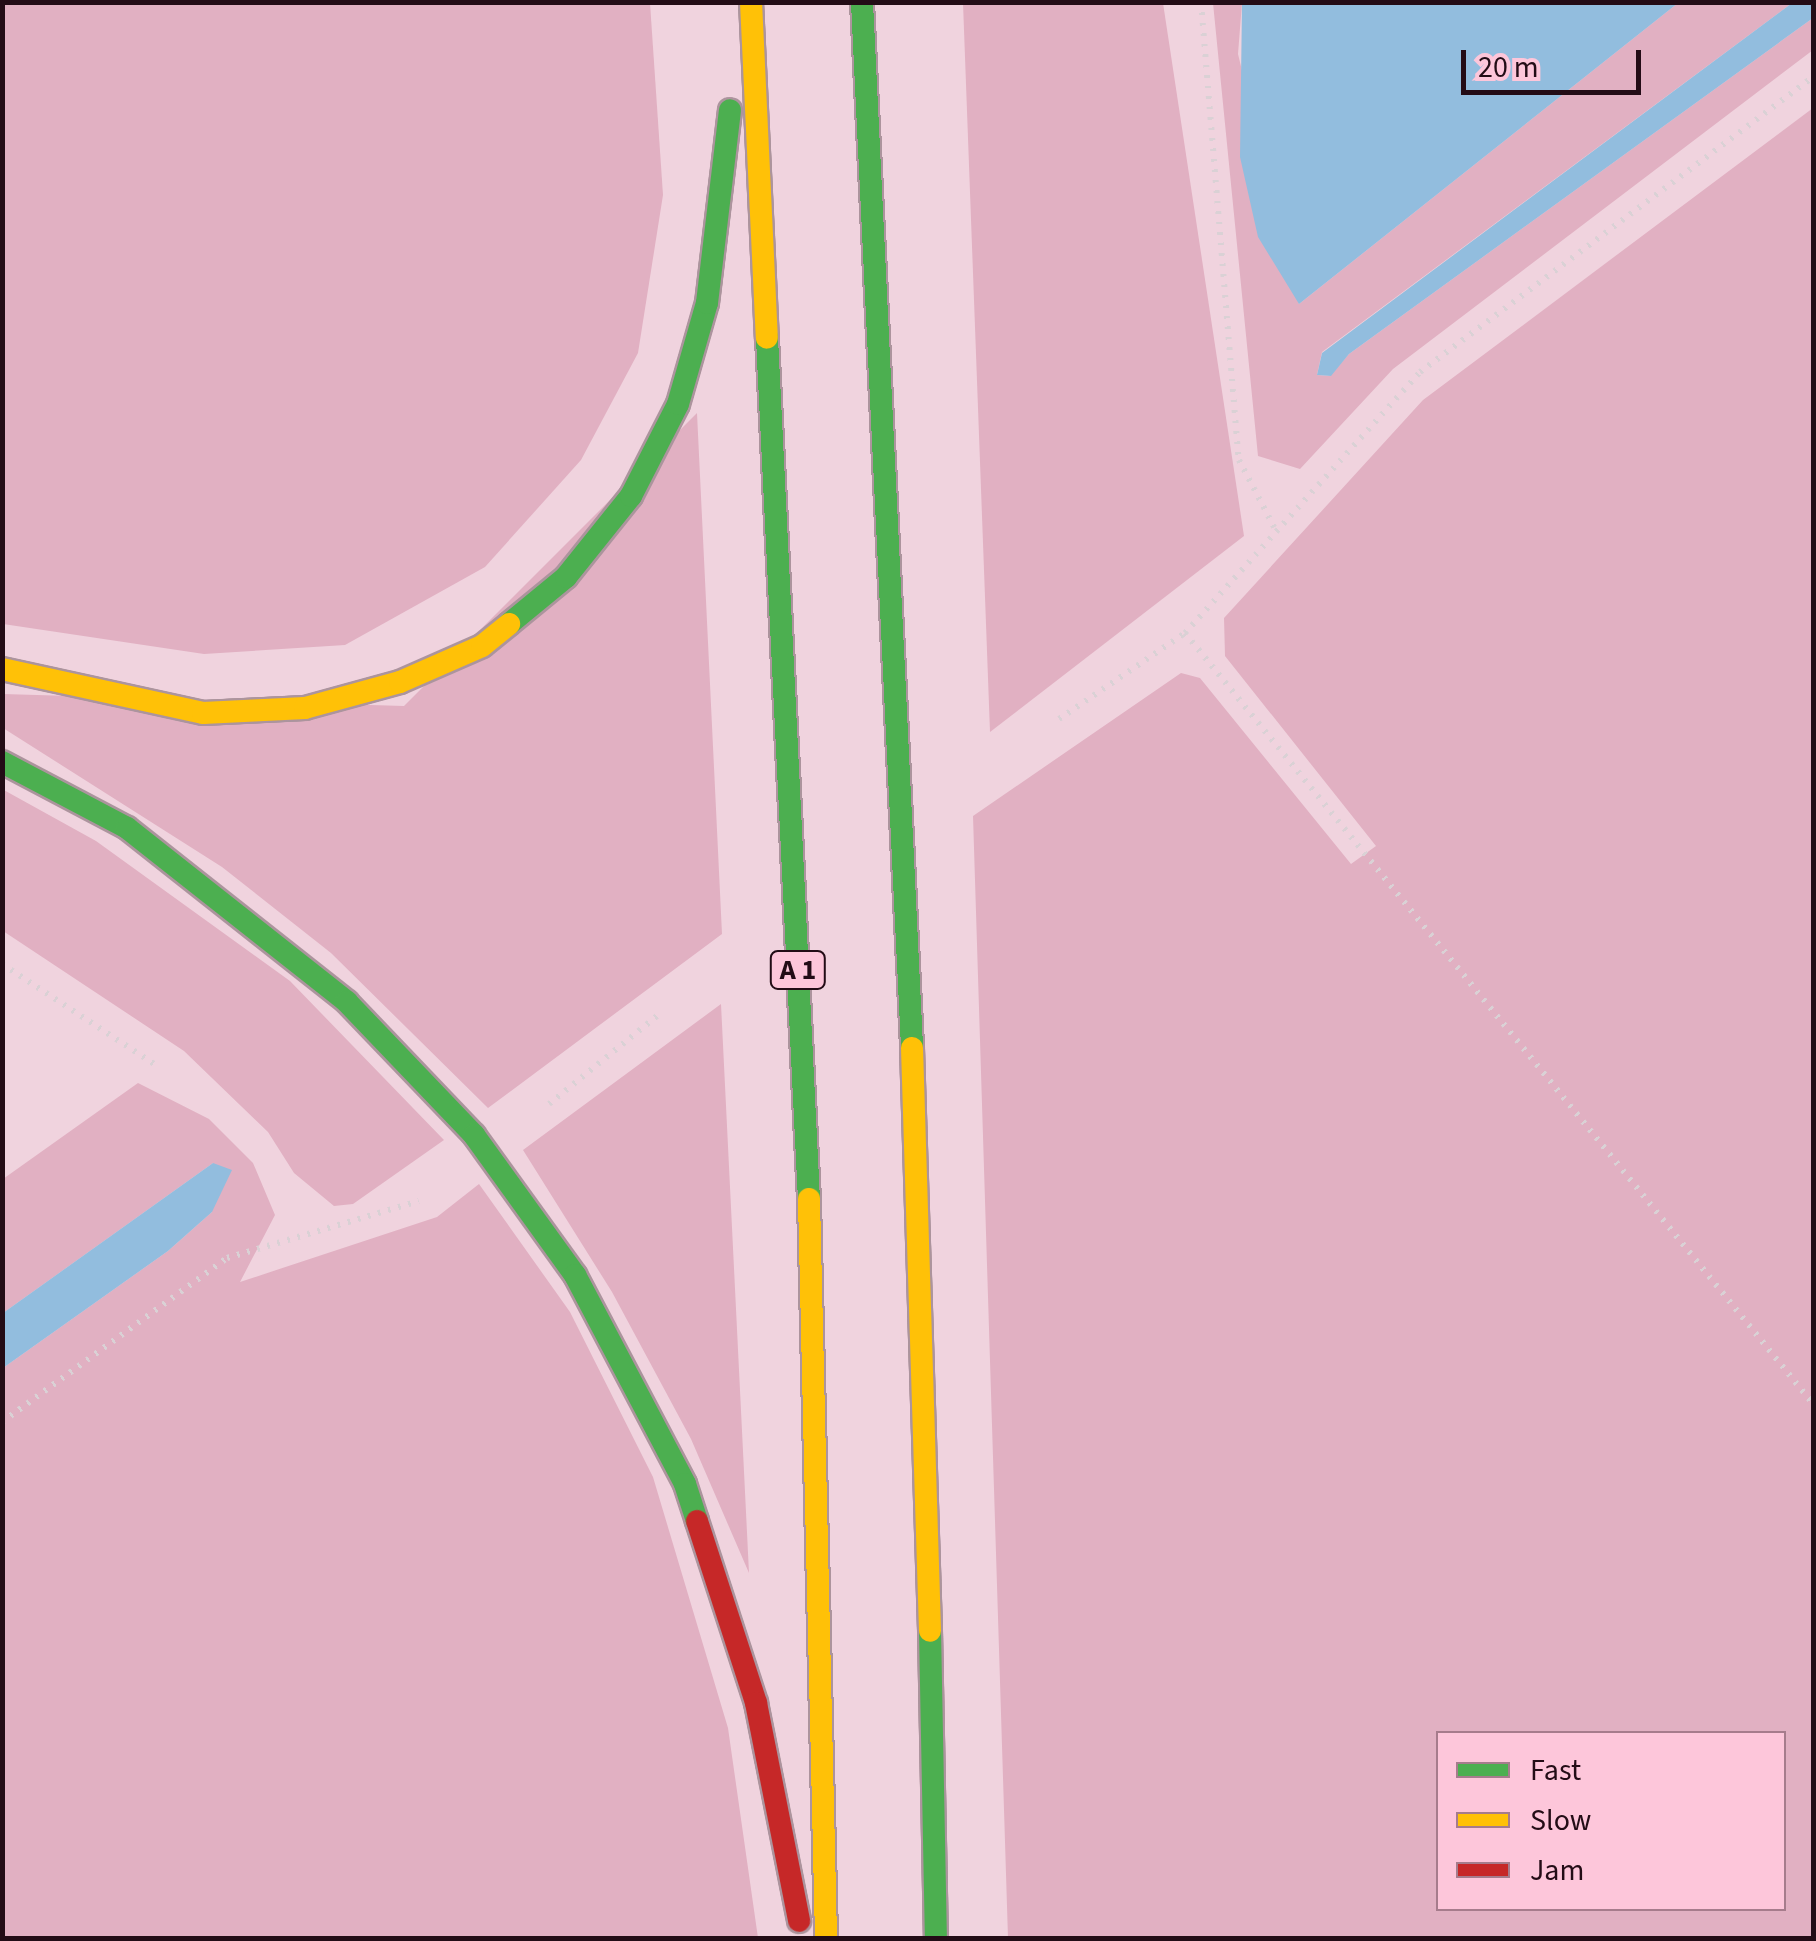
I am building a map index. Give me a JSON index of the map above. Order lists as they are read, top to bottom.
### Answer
{
  "streets": {
    "highway": ["A 1"]
  },
  "legend": ["Fast", "Slow", "Jam"],
  "scale_bar": "20 m"
}
